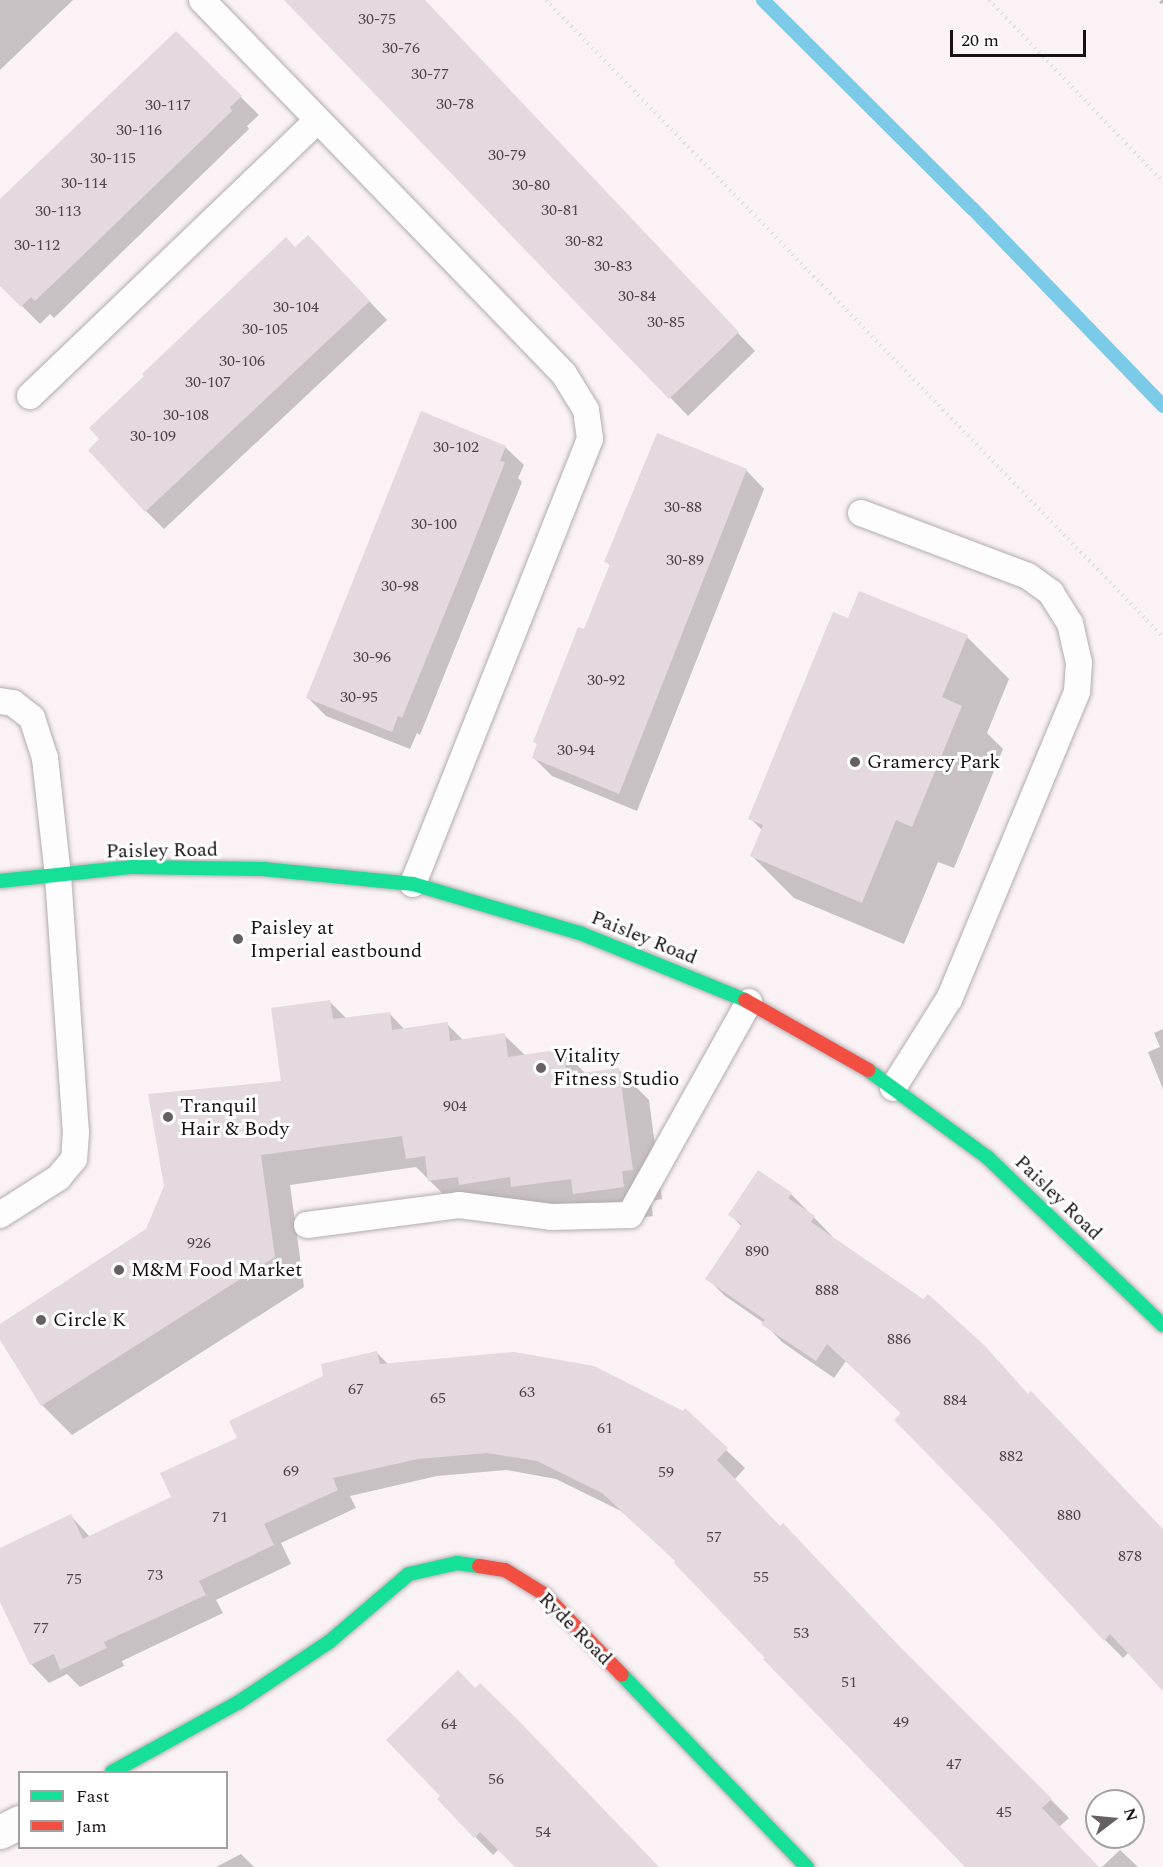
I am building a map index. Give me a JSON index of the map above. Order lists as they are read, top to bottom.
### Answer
{
  "streets": {
    "main road": ["Paisley Road", "Ryde Road"]
  },
  "places": [
    "Gramercy Park",
    "Paisley at Imperial eastbound",
    "Vitality Fitness Studio",
    "Tranquil Hair & Body",
    "M&M Food Market",
    "Circle K"
  ],
  "house_numbers": [
    "30-75",
    "30-76",
    "30-77",
    "30-78",
    "30-117",
    "30-116",
    "30-79",
    "30-115",
    "30-114",
    "30-80",
    "30-81",
    "30-113",
    "30-82",
    "30-112",
    "30-83",
    "30-84",
    "30-104",
    "30-85",
    "30-105",
    "30-106",
    "30-107",
    "30-108",
    "30-109",
    "30-102",
    "30-88",
    "30-100",
    "30-89",
    "30-98",
    "30-96",
    "30-92",
    "30-95",
    "30-94",
    "904",
    "926",
    "890",
    "888",
    "886",
    "67",
    "63",
    "65",
    "884",
    "61",
    "882",
    "69",
    "59",
    "880",
    "71",
    "57",
    "878",
    "73",
    "55",
    "75",
    "77",
    "53",
    "51",
    "49",
    "64",
    "47",
    "56",
    "45",
    "54"
  ],
  "legend": ["Fast", "Jam"],
  "scale_bar": "20 m",
  "north": "right"
}
